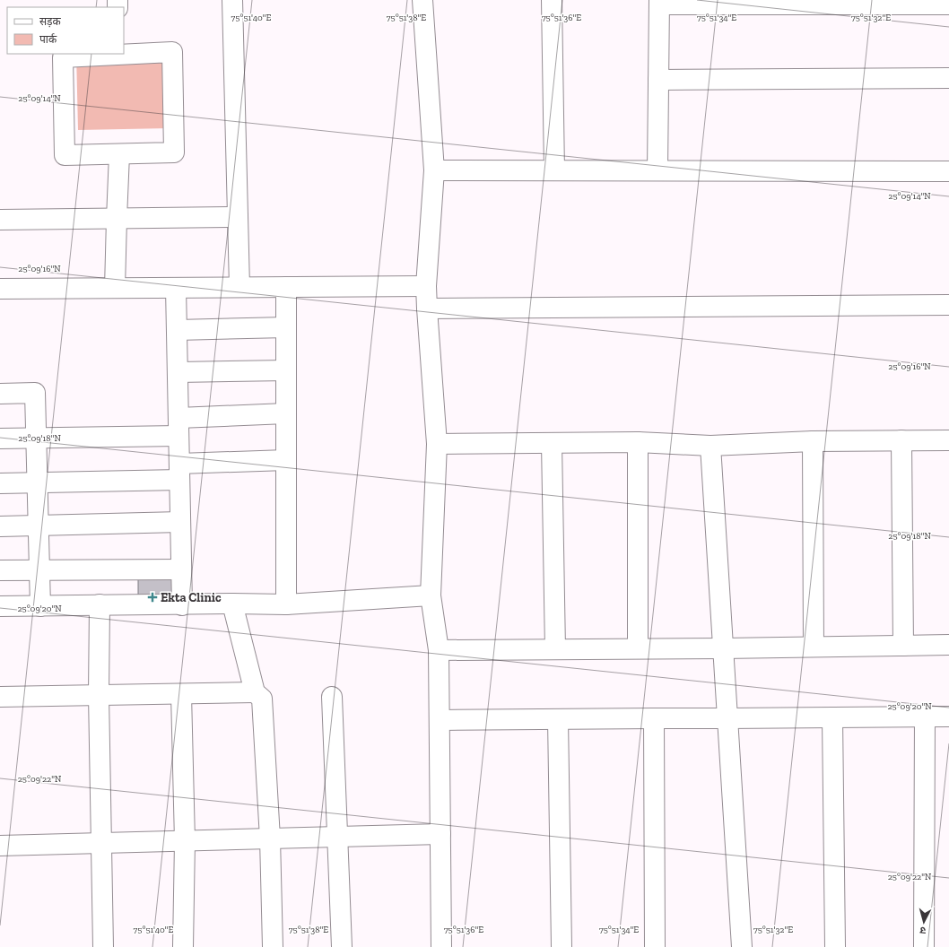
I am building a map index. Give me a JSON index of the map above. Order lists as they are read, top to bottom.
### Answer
{
  "places": {
    "health": ["Ekta Clinic"]
  },
  "legend": ["सड़क", "पार्क"],
  "north": "bottom",
  "coordinates": [
    "75°51'40\"E",
    "75°51'38\"E",
    "75°51'36\"E",
    "75°51'34\"E",
    "75°51'32\"E",
    "25°09'14\"N",
    "25°09'16\"N",
    "25°09'18\"N",
    "25°09'20\"N",
    "25°09'22\"N"
  ]
}
